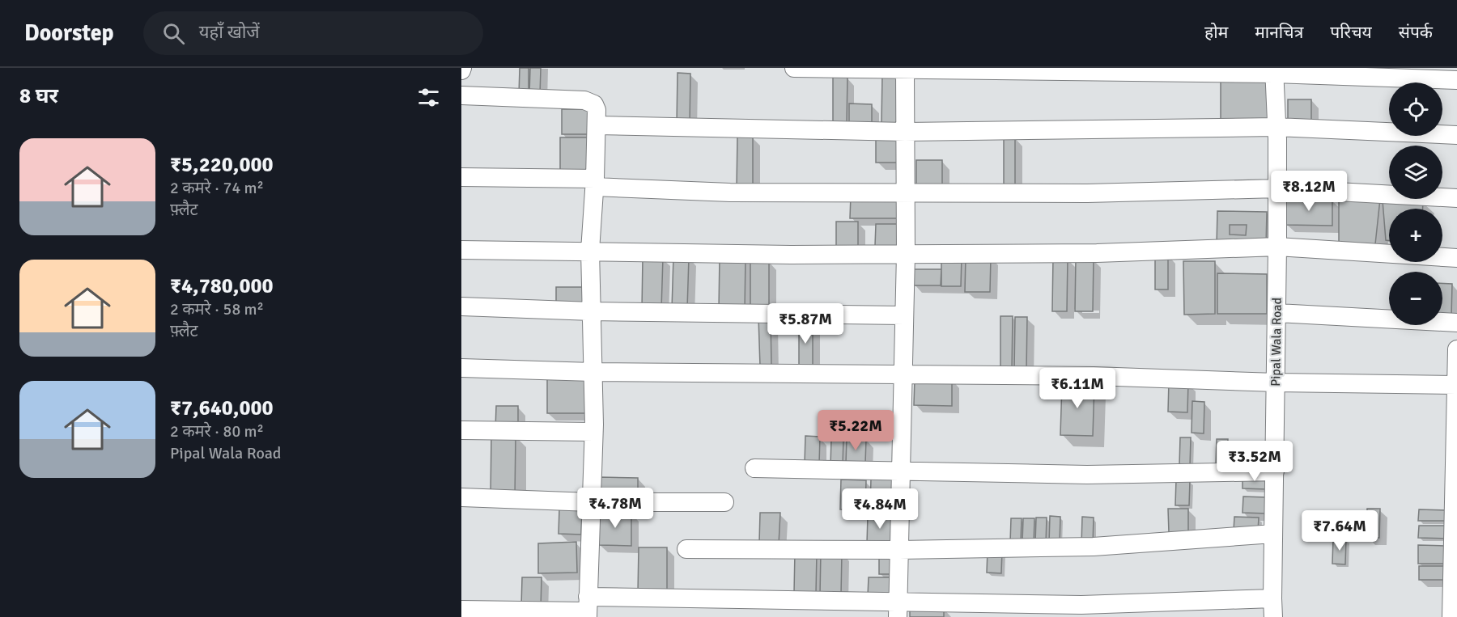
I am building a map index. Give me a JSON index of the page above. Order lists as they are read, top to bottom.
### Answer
{
  "streets": {
    "street": ["Pipal Wala Road"]
  },
  "page": {
    "header": "Doorstep",
    "search": "यहाँ खोजें",
    "nav": [
      "होम",
      "मानचित्र",
      "परिचय",
      "संपर्क"
    ],
    "heading": "8 घर",
    "map_buttons": ["+", "−"],
    "list": [
      {
        "name": "₹5,220,000",
        "note": "2 कमरे · 74 m² · फ़्लैट"
      },
      {
        "name": "₹4,780,000",
        "note": "2 कमरे · 58 m² · फ़्लैट"
      },
      {
        "name": "₹7,640,000",
        "note": "2 कमरे · 80 m² · Pipal Wala Road"
      }
    ],
    "price": [
      "₹8.12M",
      "₹5.87M",
      "₹6.11M",
      "₹5.22M",
      "₹3.52M",
      "₹4.78M",
      "₹4.84M",
      "₹7.64M"
    ]
  }
}
